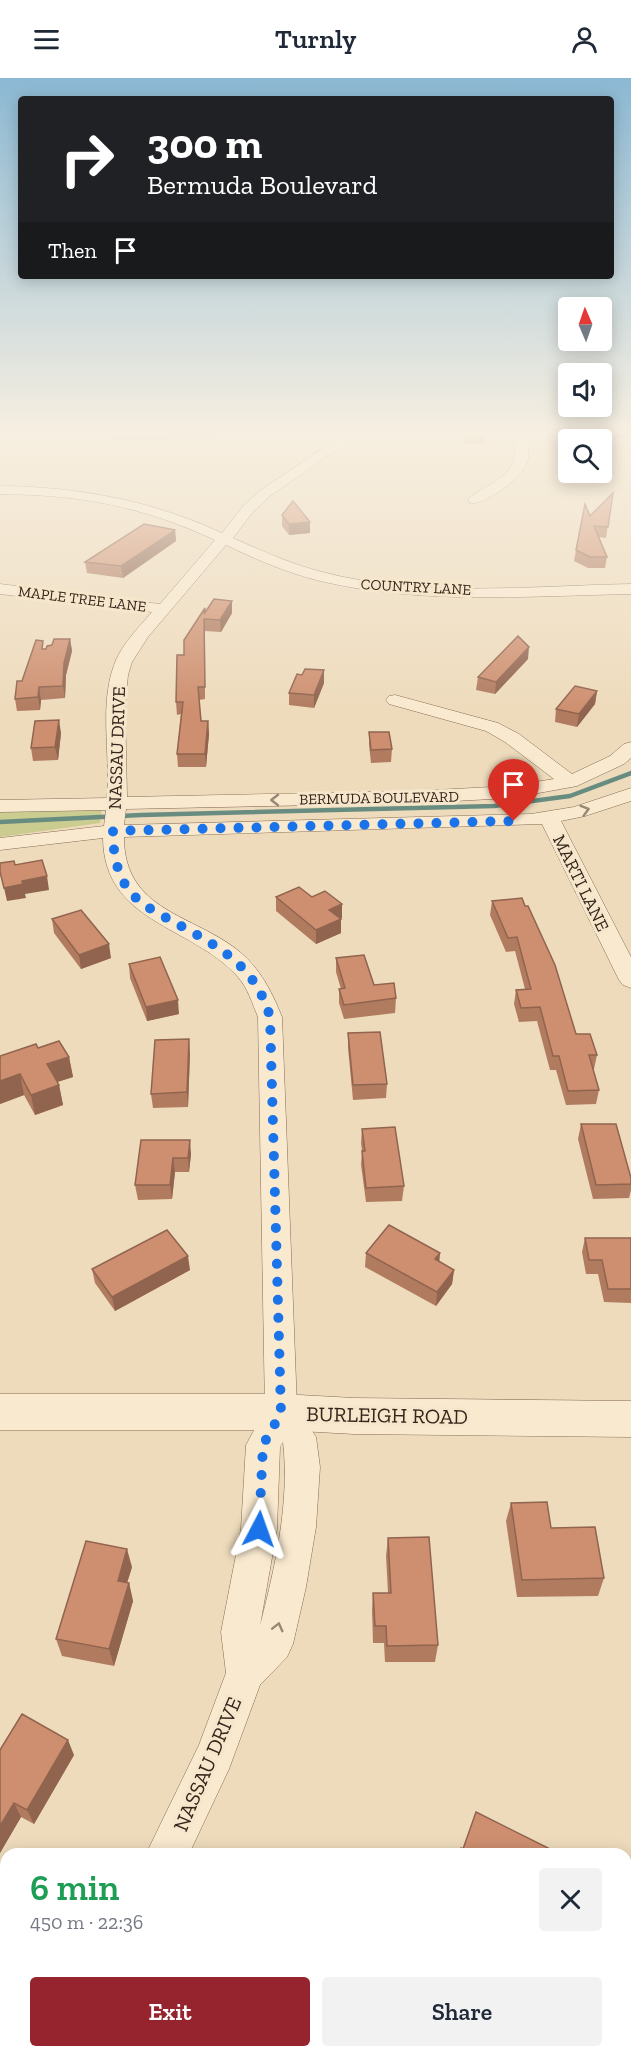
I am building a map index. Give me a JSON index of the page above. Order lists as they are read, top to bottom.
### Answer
{
  "streets": {
    "street": [
      "COUNTRY LANE",
      "MAPLE TREE LANE",
      "NASSAU DRIVE",
      "BERMUDA BOULEVARD",
      "MARTI LANE",
      "BURLEIGH ROAD"
    ]
  },
  "crossings": [
    ["COUNTRY LANE", "NASSAU DRIVE"],
    ["MAPLE TREE LANE", "NASSAU DRIVE"],
    ["NASSAU DRIVE", "BERMUDA BOULEVARD"],
    ["NASSAU DRIVE", "BURLEIGH ROAD"],
    ["BERMUDA BOULEVARD", "MARTI LANE"]
  ],
  "north": "top",
  "page": {
    "header": "Turnly",
    "turn": ["300 m", "Bermuda Boulevard"],
    "then": "Then",
    "heading": ["6 min", "450 m · 22:36"],
    "buttons": ["Exit", "Share"]
  }
}
